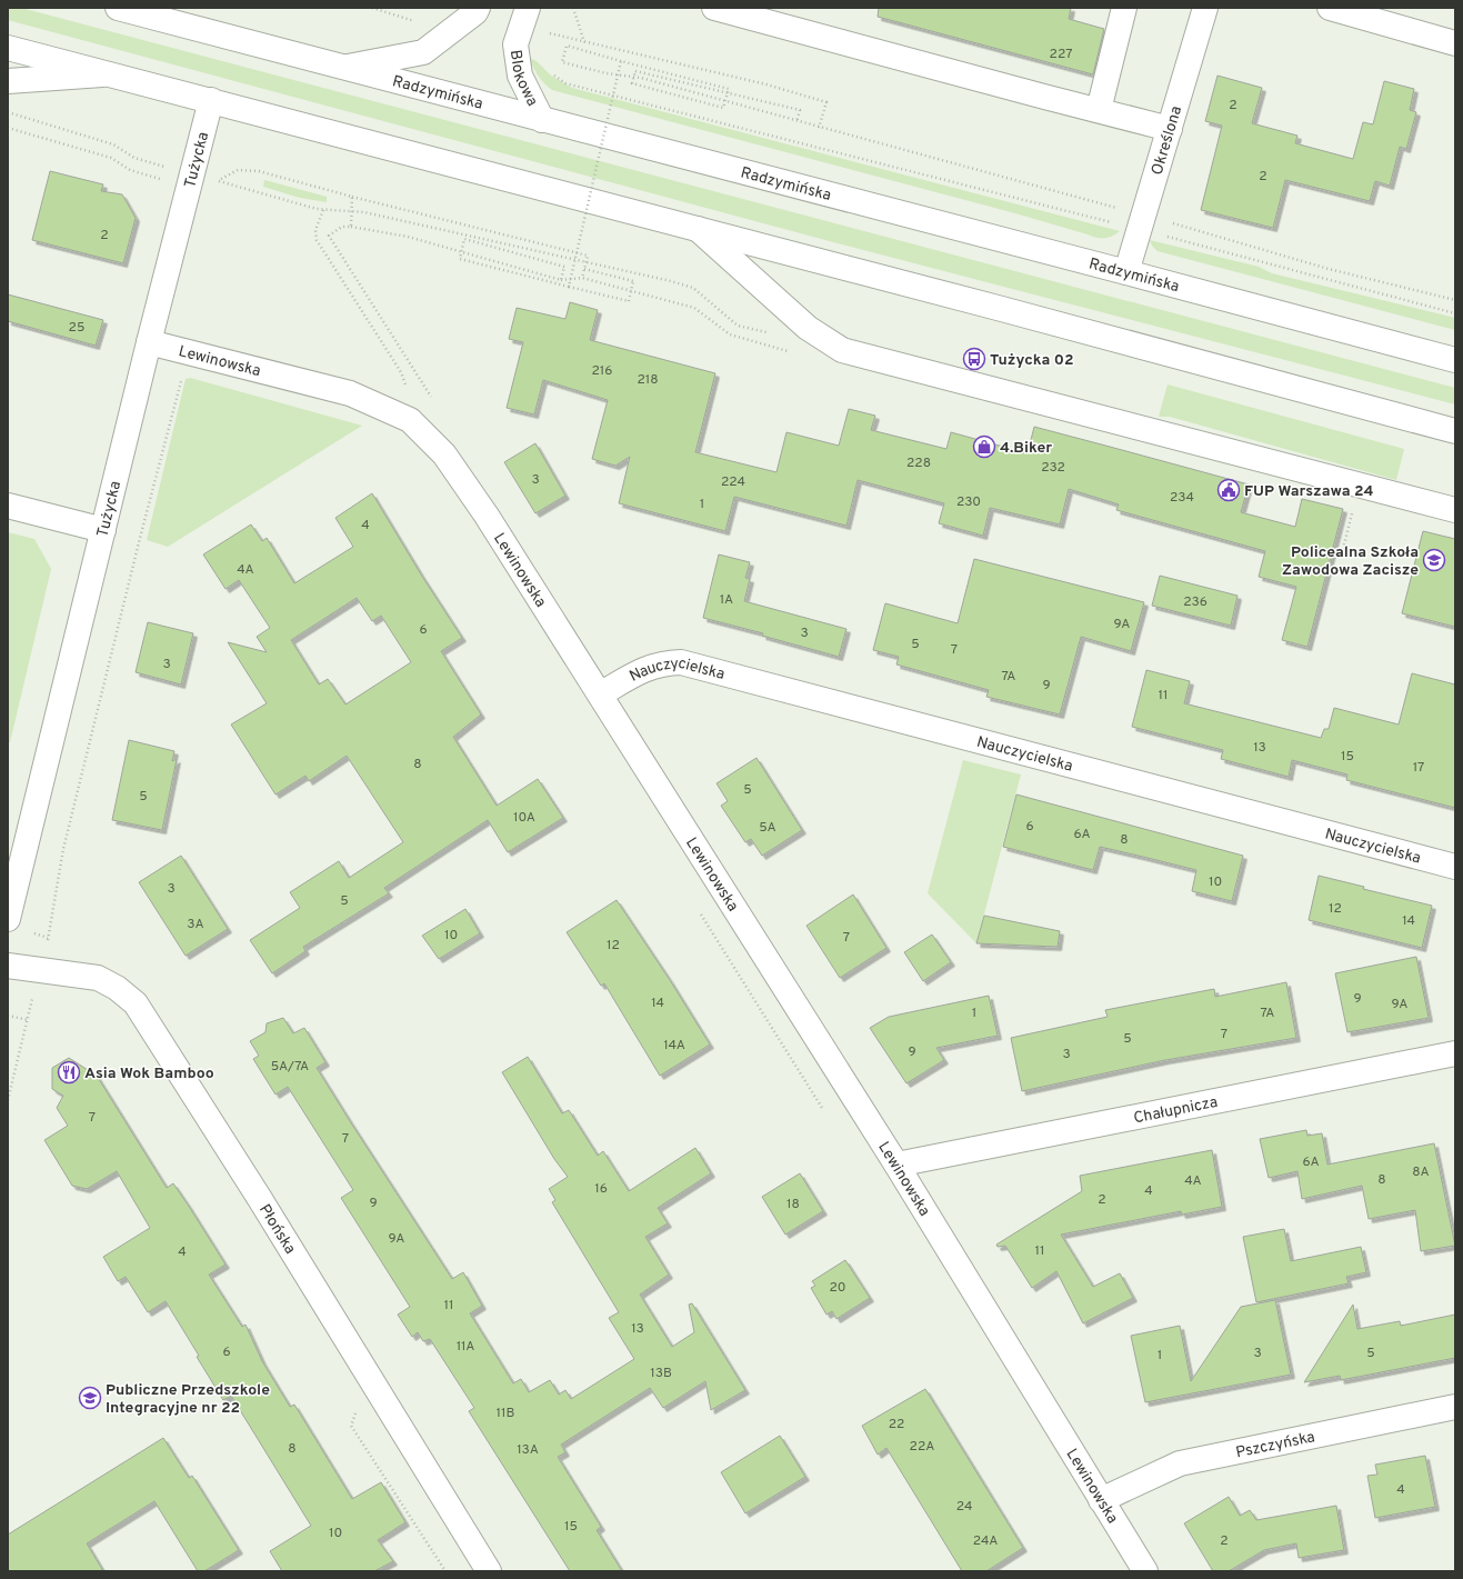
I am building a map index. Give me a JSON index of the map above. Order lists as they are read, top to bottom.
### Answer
{
  "streets": {
    "street": [
      "Blokowa",
      "Radzymińska",
      "Określona",
      "Tużycka",
      "Lewinowska",
      "Nauczycielska",
      "Chałupnicza",
      "Płońska",
      "Pszczyńska"
    ]
  },
  "crossings": [
    ["Blokowa", "Radzymińska"],
    ["Radzymińska", "Określona"],
    ["Tużycka", "Lewinowska"],
    ["Lewinowska", "Nauczycielska"],
    ["Lewinowska", "Chałupnicza"],
    ["Lewinowska", "Pszczyńska"]
  ],
  "places": {
    "bus stop": ["Tużycka 02"],
    "shop": ["4.Biker"],
    "public building": ["FUP Warszawa 24"],
    "school or university": ["Policealna Szkoła Zawodowa Zacisze", "Publiczne Przedszkole Integracyjne nr 22"],
    "restaurant": ["Asia Wok Bamboo"]
  },
  "house_numbers": [
    "227",
    "2",
    "2",
    "2",
    "25",
    "216",
    "218",
    "228",
    "232",
    "3",
    "224",
    "234",
    "230",
    "1",
    "4",
    "4A",
    "1A",
    "236",
    "9A",
    "6",
    "3",
    "5",
    "7",
    "3",
    "7A",
    "9",
    "11",
    "13",
    "15",
    "8",
    "17",
    "5",
    "5",
    "10A",
    "6",
    "5A",
    "6A",
    "8",
    "10",
    "3",
    "5",
    "12",
    "14",
    "3A",
    "10",
    "7",
    "12",
    "9",
    "14",
    "9A",
    "1",
    "7A",
    "7",
    "5",
    "14A",
    "9",
    "3",
    "5A/7A",
    "7",
    "7",
    "6A",
    "8A",
    "8",
    "4A",
    "16",
    "4",
    "2",
    "9",
    "18",
    "9A",
    "11",
    "4",
    "20",
    "11",
    "13",
    "11A",
    "6",
    "3",
    "5",
    "1",
    "13B",
    "11B",
    "22",
    "22A",
    "8",
    "13A",
    "4",
    "24",
    "15",
    "10",
    "24A",
    "2"
  ]
}
